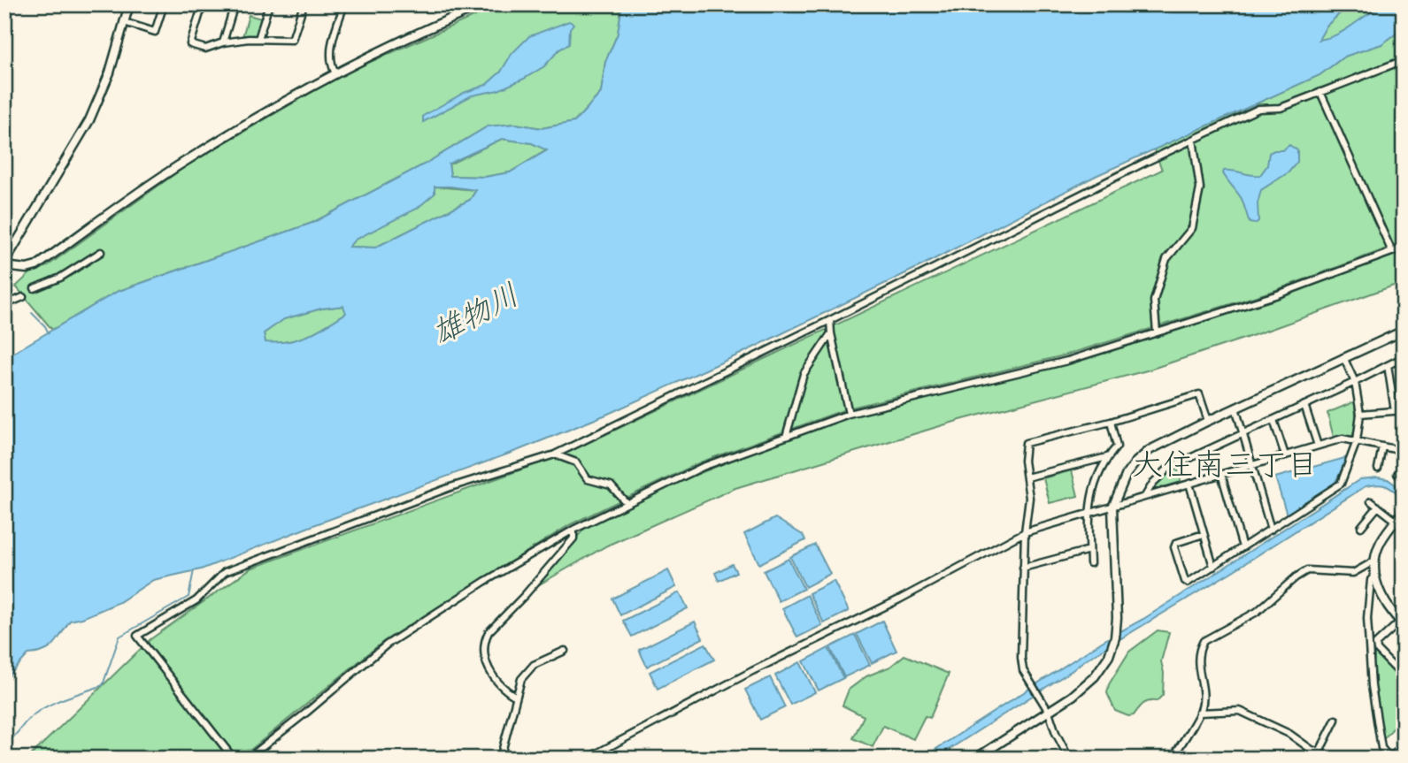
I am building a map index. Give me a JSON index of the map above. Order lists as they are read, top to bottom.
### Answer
{
  "districts": ["大住南三丁目"],
  "water": ["雄物川"]
}
